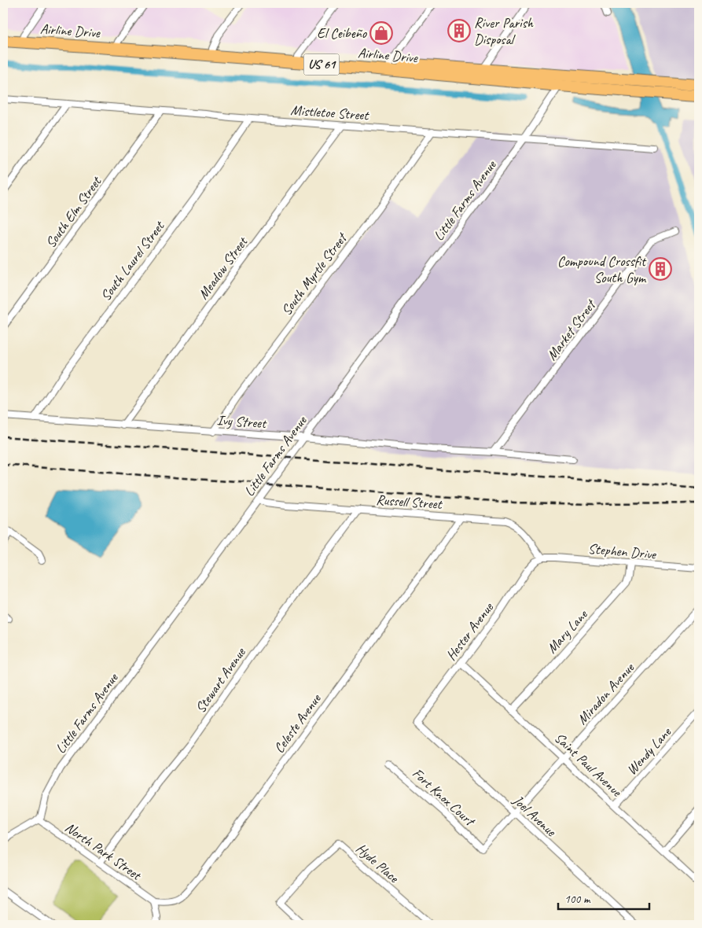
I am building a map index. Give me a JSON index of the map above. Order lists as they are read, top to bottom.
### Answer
{
  "streets": {
    "highway": ["Airline Drive", "US 61"],
    "street": [
      "Mistletoe Street",
      "Little Farms Avenue",
      "South Elm Street",
      "South Laurel Street",
      "Meadow Street",
      "South Myrtle Street",
      "Market Street",
      "Ivy Street",
      "Russell Street",
      "Stephen Drive",
      "Hester Avenue",
      "Mary Lane",
      "Stewart Avenue",
      "Miradon Avenue",
      "Celeste Avenue",
      "Wendy Lane",
      "Saint Paul Avenue",
      "Fort Knox Court",
      "Joel Avenue",
      "North Park Street",
      "Hyde Place"
    ]
  },
  "crossings": [
    ["Airline Drive", "Little Farms Avenue"],
    ["Mistletoe Street", "Little Farms Avenue"],
    ["Mistletoe Street", "South Elm Street"],
    ["Mistletoe Street", "South Laurel Street"],
    ["Mistletoe Street", "Meadow Street"],
    ["Mistletoe Street", "South Myrtle Street"],
    ["Little Farms Avenue", "Ivy Street"],
    ["Little Farms Avenue", "Russell Street"],
    ["Little Farms Avenue", "North Park Street"],
    ["South Laurel Street", "Ivy Street"],
    ["Meadow Street", "Ivy Street"],
    ["South Myrtle Street", "Ivy Street"],
    ["Market Street", "Ivy Street"],
    ["Russell Street", "Stephen Drive"],
    ["Russell Street", "Hester Avenue"],
    ["Russell Street", "Stewart Avenue"],
    ["Russell Street", "Celeste Avenue"],
    ["Stephen Drive", "Hester Avenue"],
    ["Stephen Drive", "Mary Lane"],
    ["Hester Avenue", "Saint Paul Avenue"],
    ["Hester Avenue", "Joel Avenue"],
    ["Mary Lane", "Saint Paul Avenue"],
    ["Stewart Avenue", "North Park Street"],
    ["Miradon Avenue", "Saint Paul Avenue"],
    ["Miradon Avenue", "Fort Knox Court"],
    ["Miradon Avenue", "Joel Avenue"],
    ["Celeste Avenue", "North Park Street"],
    ["Wendy Lane", "Saint Paul Avenue"]
  ],
  "places": {
    "building": ["River Parish Disposal", "Compound Crossfit South Gym"],
    "shop": ["El Ceibeño"]
  },
  "scale_bar": "100 m"
}
